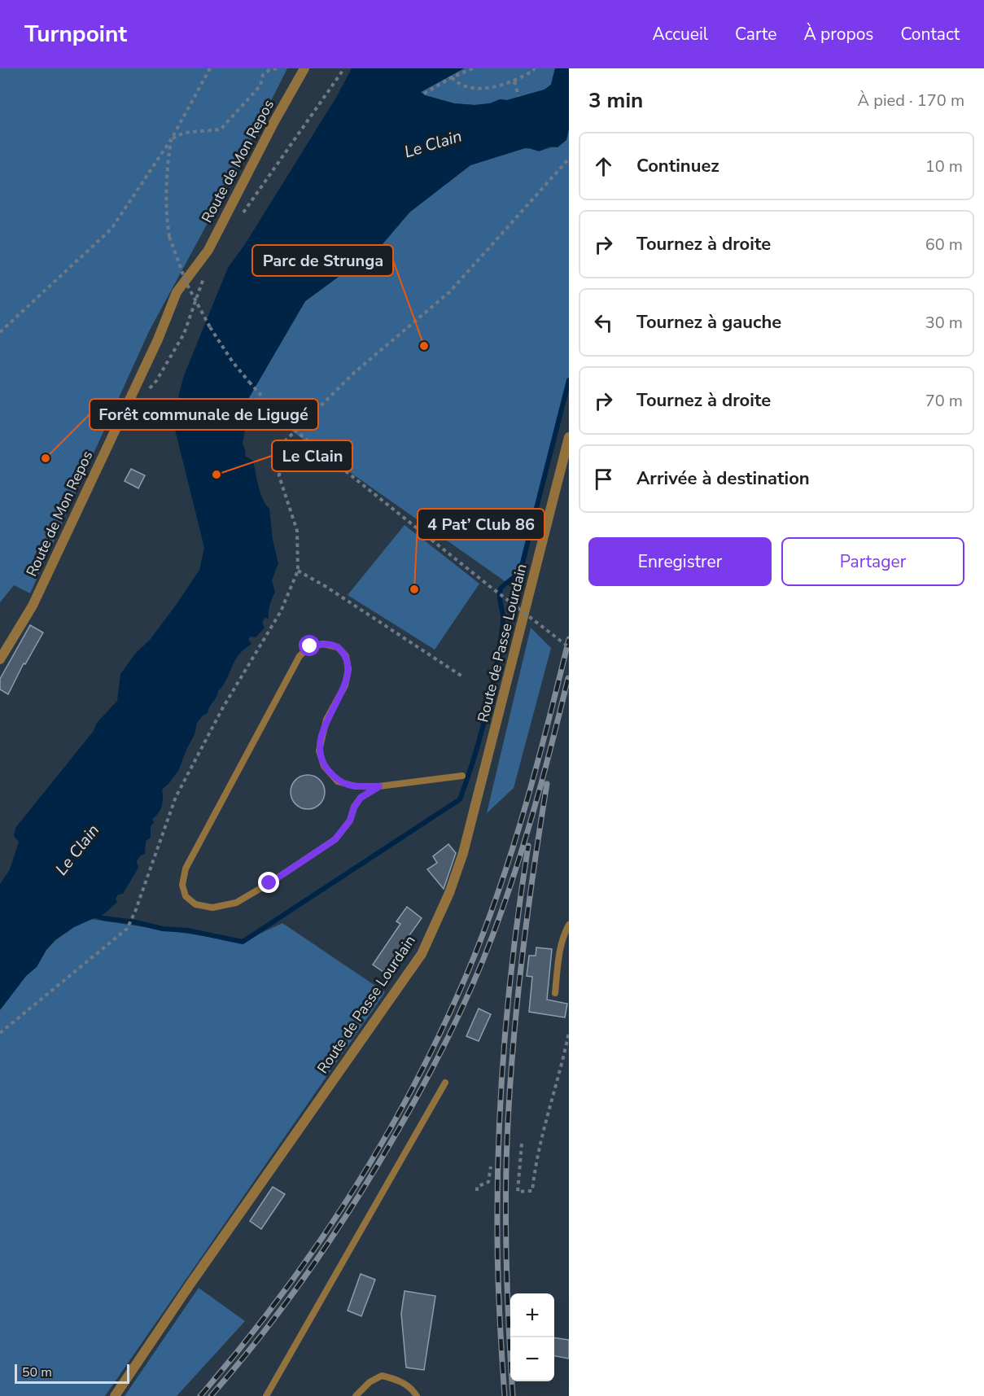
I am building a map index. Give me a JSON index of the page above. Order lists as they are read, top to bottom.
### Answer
{
  "streets": {
    "street": ["Route de Mon Repos", "Route de Passe Lourdain"]
  },
  "water": ["Le Clain"],
  "places": [
    "Parc de Strunga",
    "Forêt communale de Ligugé",
    "Le Clain",
    "4 Pat’ Club 86"
  ],
  "scale_bar": "50 m",
  "page": {
    "header": "Turnpoint",
    "nav": [
      "Accueil",
      "Carte",
      "À propos",
      "Contact"
    ],
    "heading": ["3 min", "À pied · 170 m"],
    "list": [
      ["Continuez", "10 m"],
      ["Tournez à droite", "60 m"],
      ["Tournez à gauche", "30 m"],
      ["Tournez à droite", "70 m"],
      "Arrivée à destination"
    ],
    "buttons": ["Enregistrer", "Partager"],
    "map_buttons": ["+", "−"],
    "scale": "50 m"
  }
}
